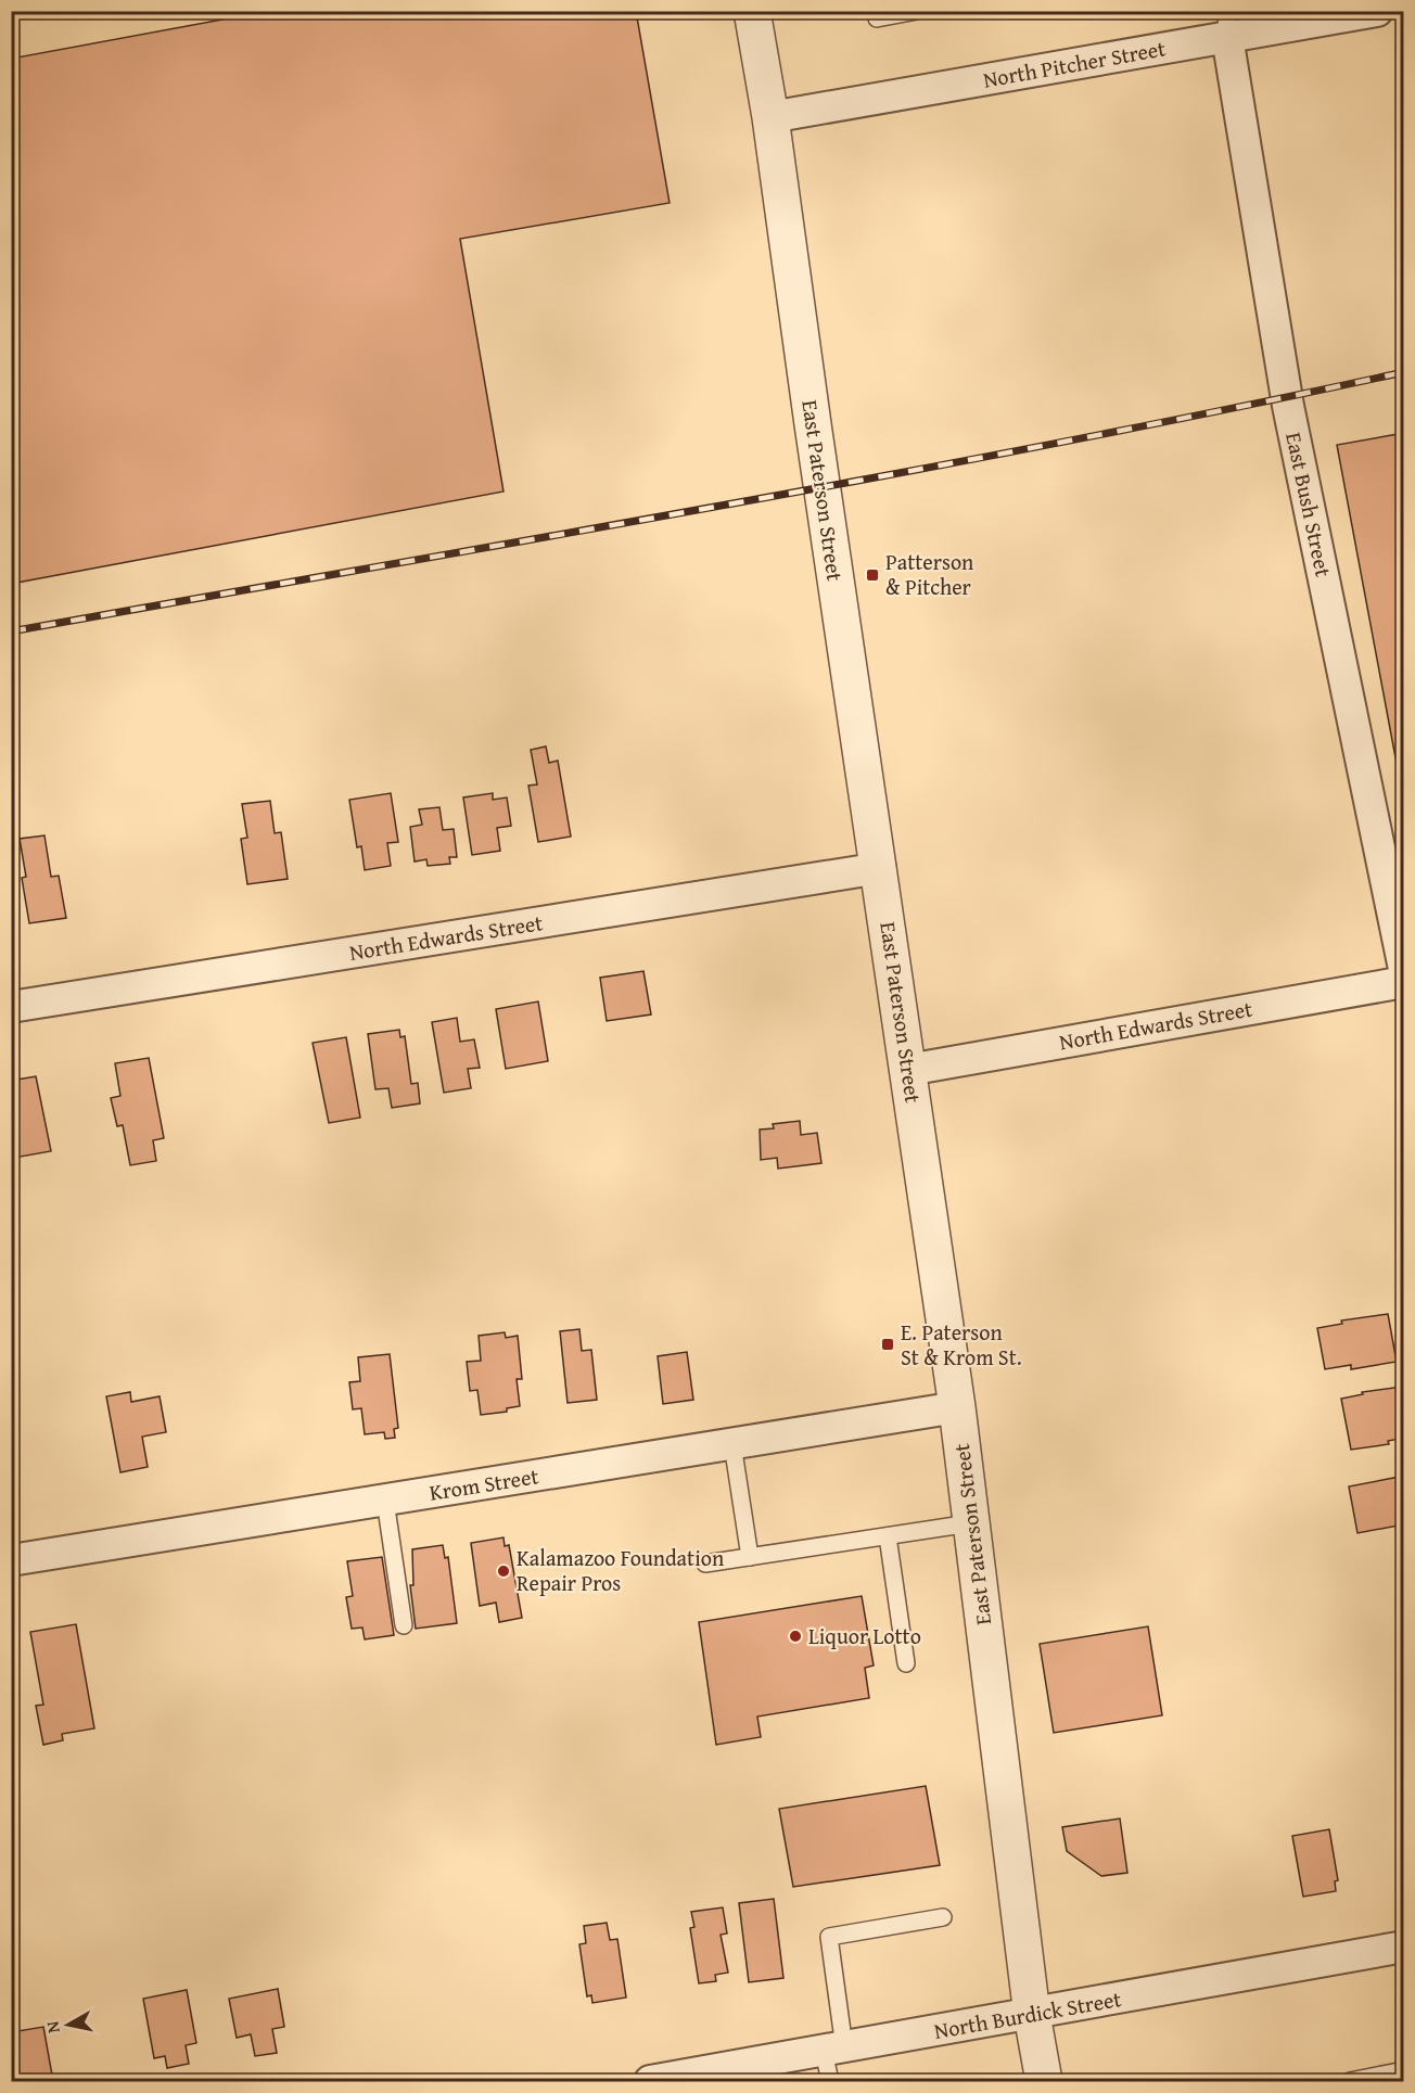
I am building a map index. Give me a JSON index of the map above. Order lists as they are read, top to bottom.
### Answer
{
  "streets": {
    "street": [
      "North Pitcher Street",
      "East Paterson Street",
      "East Bush Street",
      "North Edwards Street",
      "Krom Street",
      "North Burdick Street"
    ]
  },
  "crossings": [
    ["North Pitcher Street", "East Paterson Street"],
    ["North Pitcher Street", "East Bush Street"],
    ["East Paterson Street", "North Edwards Street"],
    ["East Paterson Street", "Krom Street"],
    ["East Paterson Street", "North Burdick Street"]
  ],
  "places": {
    "transit": ["Patterson & Pitcher", "E. Paterson St & Krom St."],
    "other": ["Kalamazoo Foundation Repair Pros", "Liquor Lotto"]
  },
  "north": "left"
}
